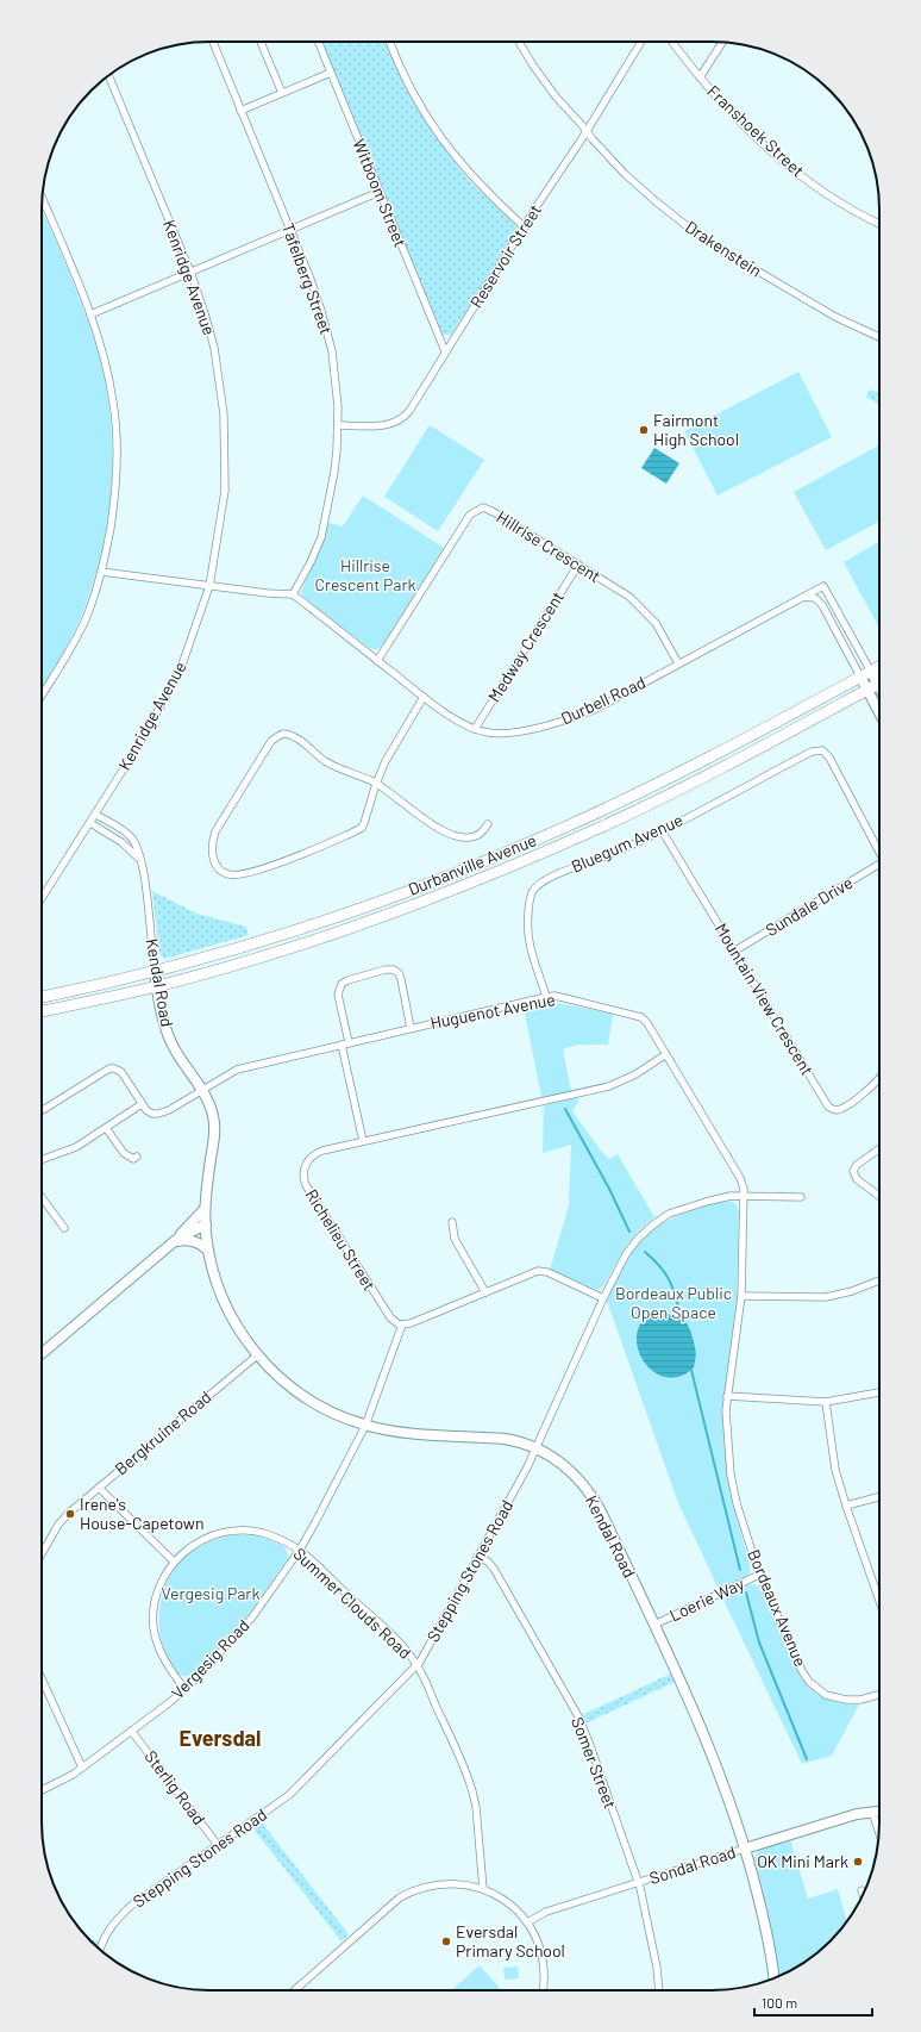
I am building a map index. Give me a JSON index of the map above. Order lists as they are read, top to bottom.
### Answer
{
  "streets": {
    "main road": ["Durbanville Avenue"],
    "street": [
      "Franshoek Street",
      "Witboom Street",
      "Drakenstein",
      "Reservoir Street",
      "Kenridge Avenue",
      "Tafelberg Street",
      "Hillrise Crescent",
      "Medway Crescent",
      "Durbell Road",
      "Bluegum Avenue",
      "Sundale Drive",
      "Kendal Road",
      "Mountain View Crescent",
      "Huguenot Avenue",
      "Richelieu Street",
      "Bergkruine Road",
      "Stepping Stones Road",
      "Loerie Way",
      "Summer Clouds Road",
      "Bordeaux Avenue",
      "Vergesig Road",
      "Somer Street",
      "Sterlig Road",
      "Sondal Road"
    ]
  },
  "crossings": [
    ["Witboom Street", "Reservoir Street"],
    ["Drakenstein", "Reservoir Street"],
    ["Reservoir Street", "Tafelberg Street"],
    ["Kenridge Avenue", "Kendal Road"],
    ["Tafelberg Street", "Durbell Road"],
    ["Hillrise Crescent", "Medway Crescent"],
    ["Hillrise Crescent", "Durbell Road"],
    ["Medway Crescent", "Durbell Road"],
    ["Durbell Road", "Durbanville Avenue"],
    ["Bluegum Avenue", "Mountain View Crescent"],
    ["Bluegum Avenue", "Huguenot Avenue"],
    ["Durbanville Avenue", "Kendal Road"],
    ["Sundale Drive", "Mountain View Crescent"],
    ["Kendal Road", "Huguenot Avenue"],
    ["Kendal Road", "Bergkruine Road"],
    ["Kendal Road", "Stepping Stones Road"],
    ["Kendal Road", "Loerie Way"],
    ["Kendal Road", "Vergesig Road"],
    ["Kendal Road", "Sondal Road"],
    ["Huguenot Avenue", "Richelieu Street"],
    ["Huguenot Avenue", "Stepping Stones Road"],
    ["Huguenot Avenue", "Bordeaux Avenue"],
    ["Richelieu Street", "Vergesig Road"],
    ["Stepping Stones Road", "Summer Clouds Road"],
    ["Stepping Stones Road", "Bordeaux Avenue"],
    ["Stepping Stones Road", "Somer Street"],
    ["Stepping Stones Road", "Sterlig Road"],
    ["Loerie Way", "Bordeaux Avenue"],
    ["Summer Clouds Road", "Vergesig Road"],
    ["Vergesig Road", "Sterlig Road"],
    ["Somer Street", "Sondal Road"]
  ],
  "districts": ["Eversdal"],
  "parks": ["Hillrise Crescent Park", "Bordeaux Public Open Space", "Vergesig Park"],
  "places": [
    "Fairmont High School",
    "Irene's House-Capetown",
    "OK Mini Mark",
    "Eversdal Primary School"
  ],
  "scale_bar": "100 m"
}
